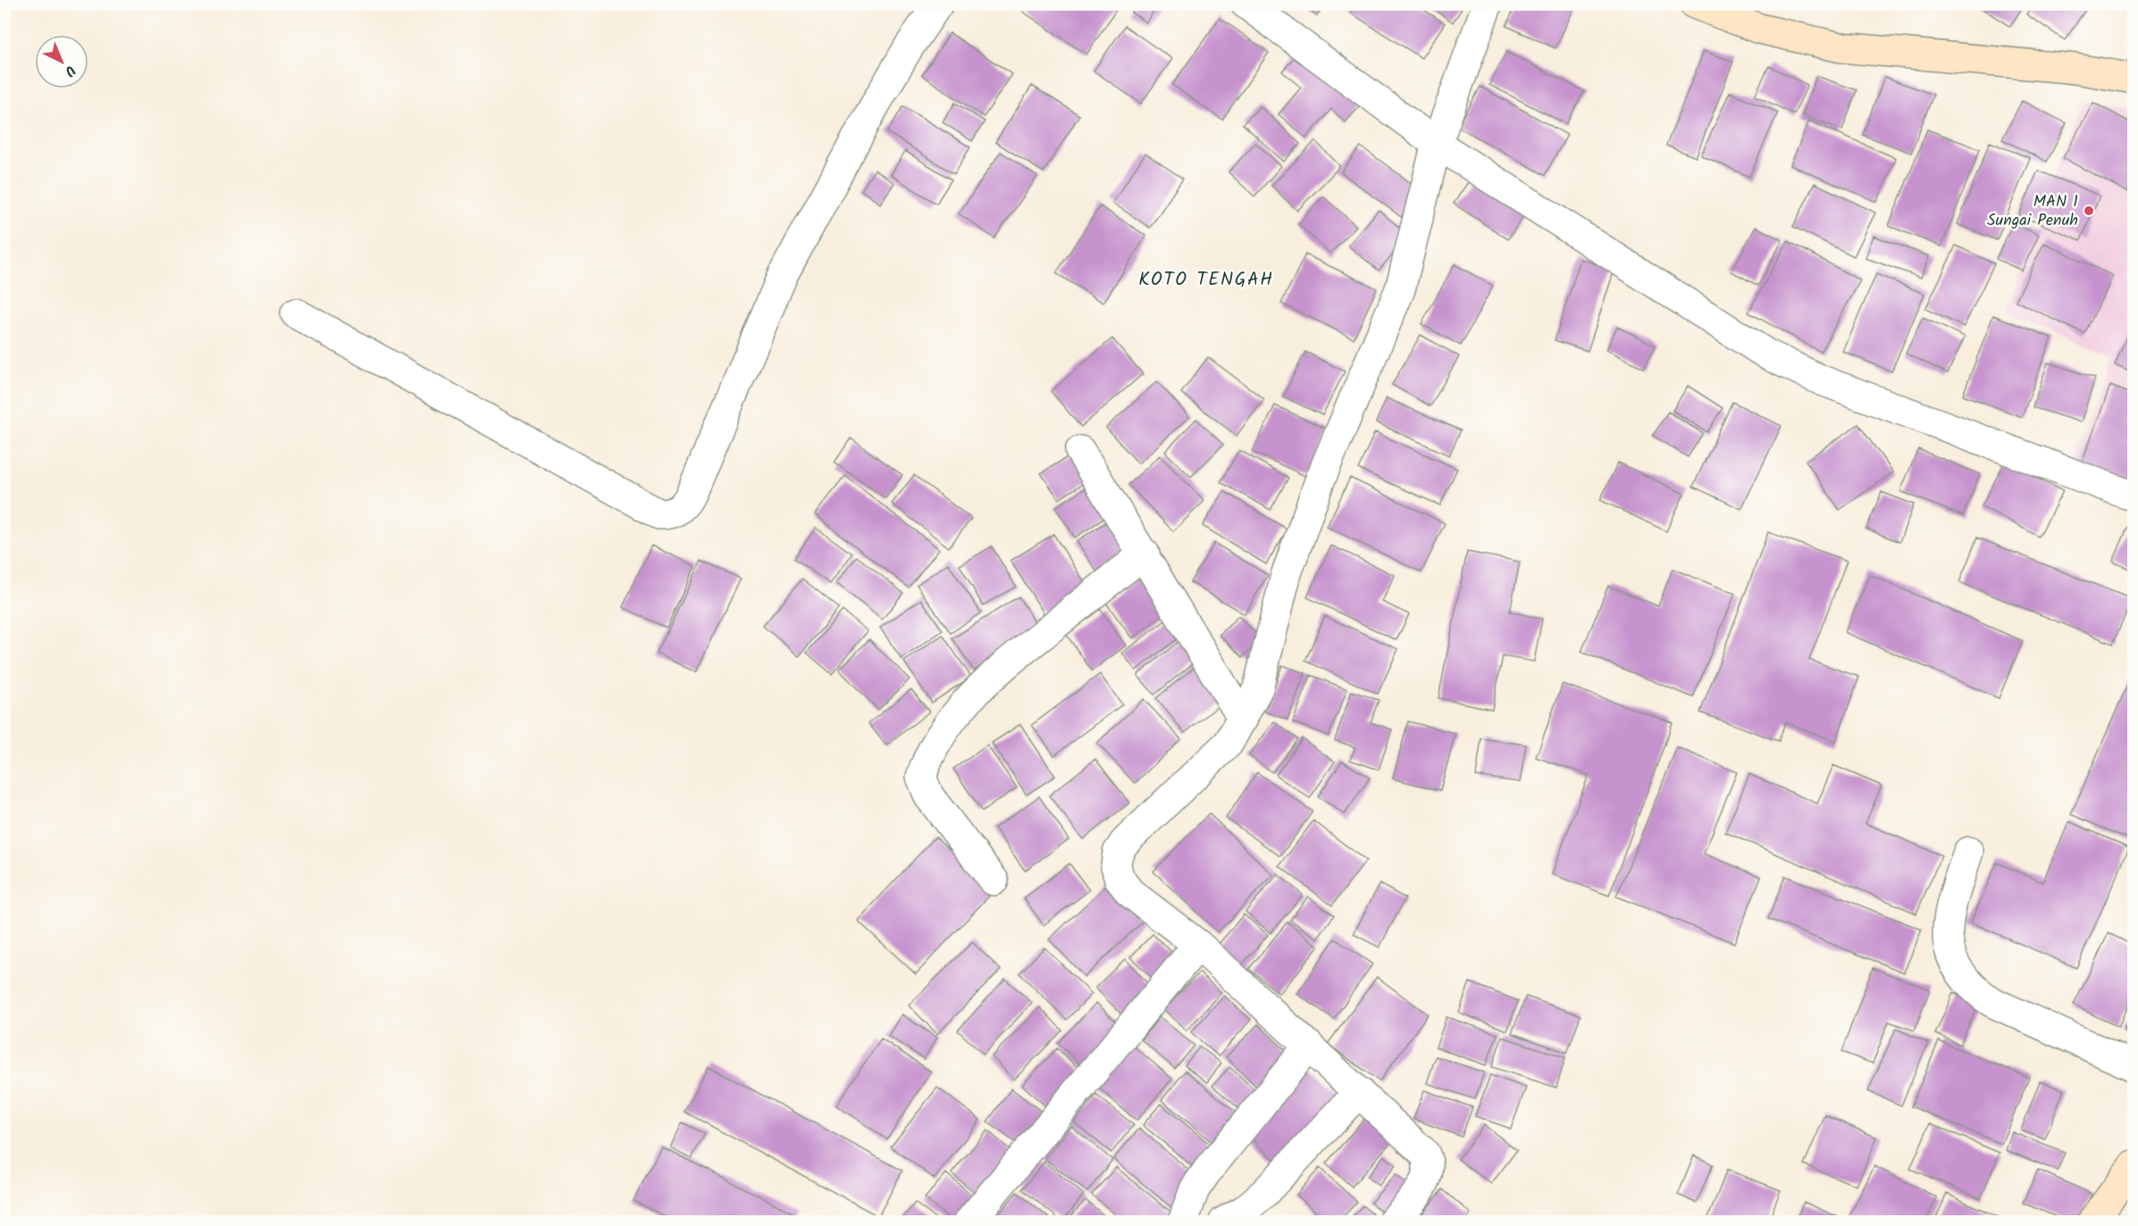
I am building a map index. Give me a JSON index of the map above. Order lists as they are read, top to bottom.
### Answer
{
  "districts": ["KOTO TENGAH"],
  "places": ["MAN 1 Sungai Penuh"],
  "north": "bottom right"
}
